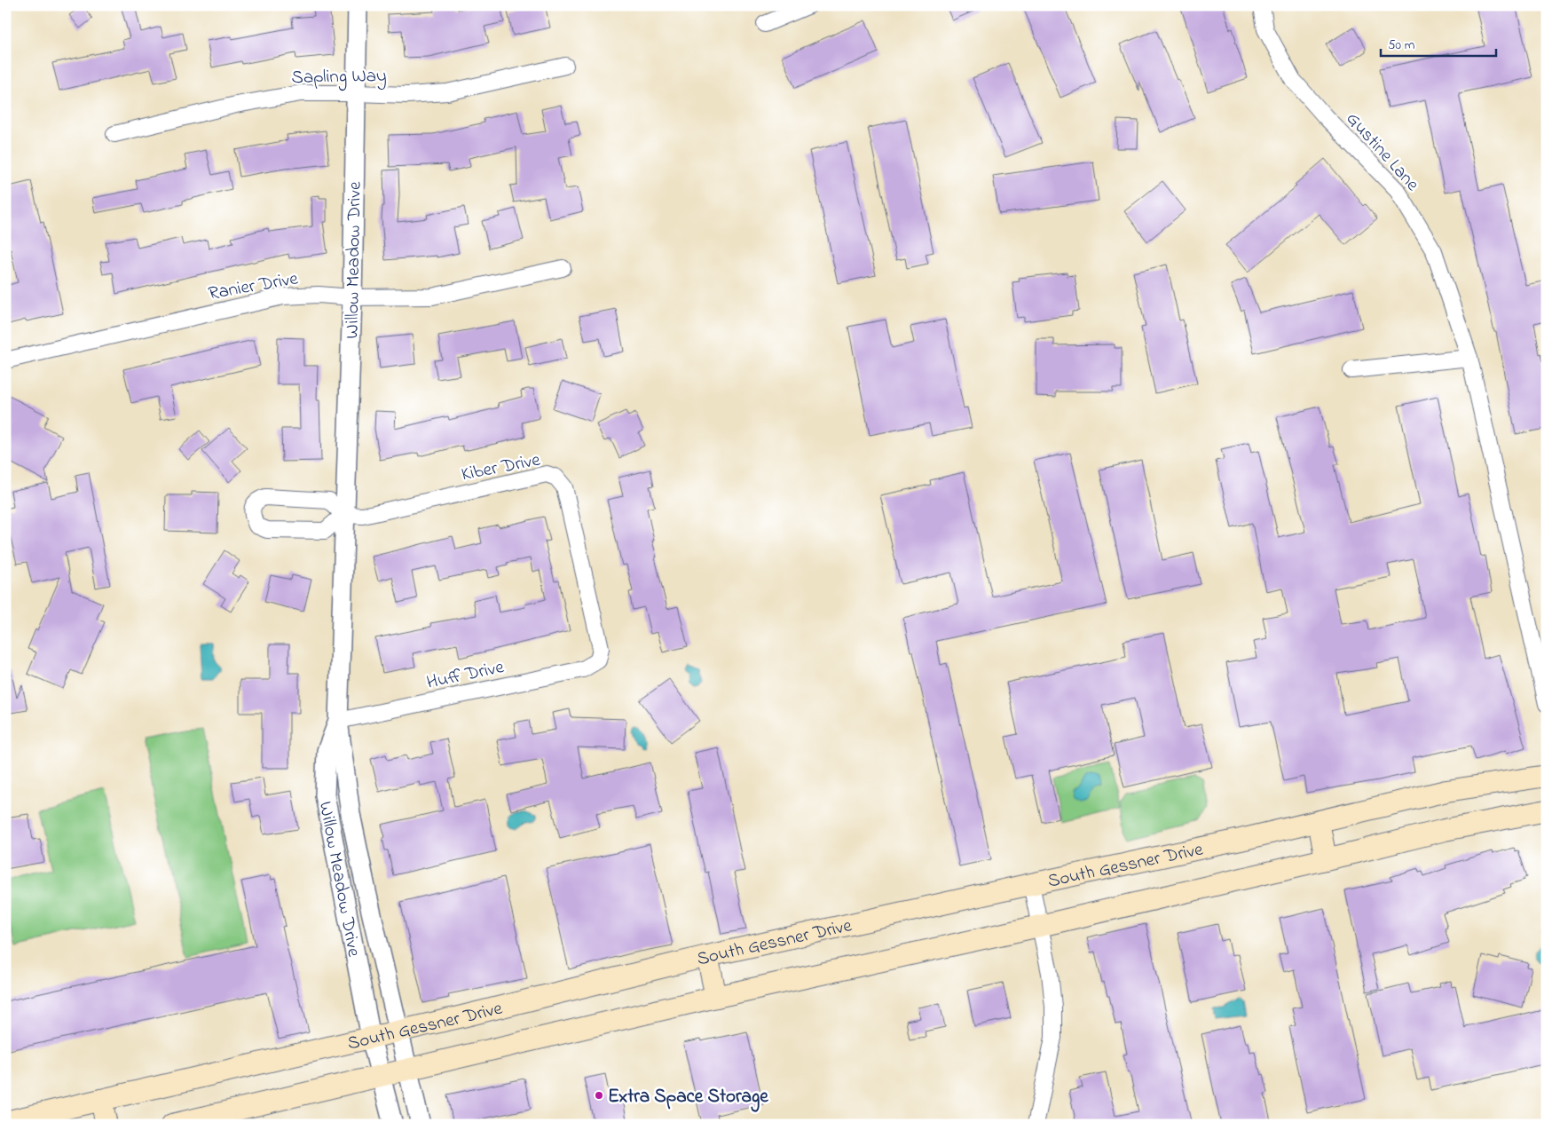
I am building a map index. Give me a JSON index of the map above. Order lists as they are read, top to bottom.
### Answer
{
  "streets": {
    "main road": ["South Gessner Drive"],
    "street": [
      "Sapling Way",
      "Gustine Lane",
      "Willow Meadow Drive",
      "Ranier Drive",
      "Kiber Drive",
      "Huff Drive"
    ]
  },
  "crossings": [
    ["Sapling Way", "Willow Meadow Drive"],
    ["Willow Meadow Drive", "Ranier Drive"],
    ["Willow Meadow Drive", "Kiber Drive"],
    ["Willow Meadow Drive", "Huff Drive"],
    ["Willow Meadow Drive", "South Gessner Drive"],
    ["Kiber Drive", "Huff Drive"]
  ],
  "places": ["Extra Space Storage"],
  "scale_bar": "50 m"
}
